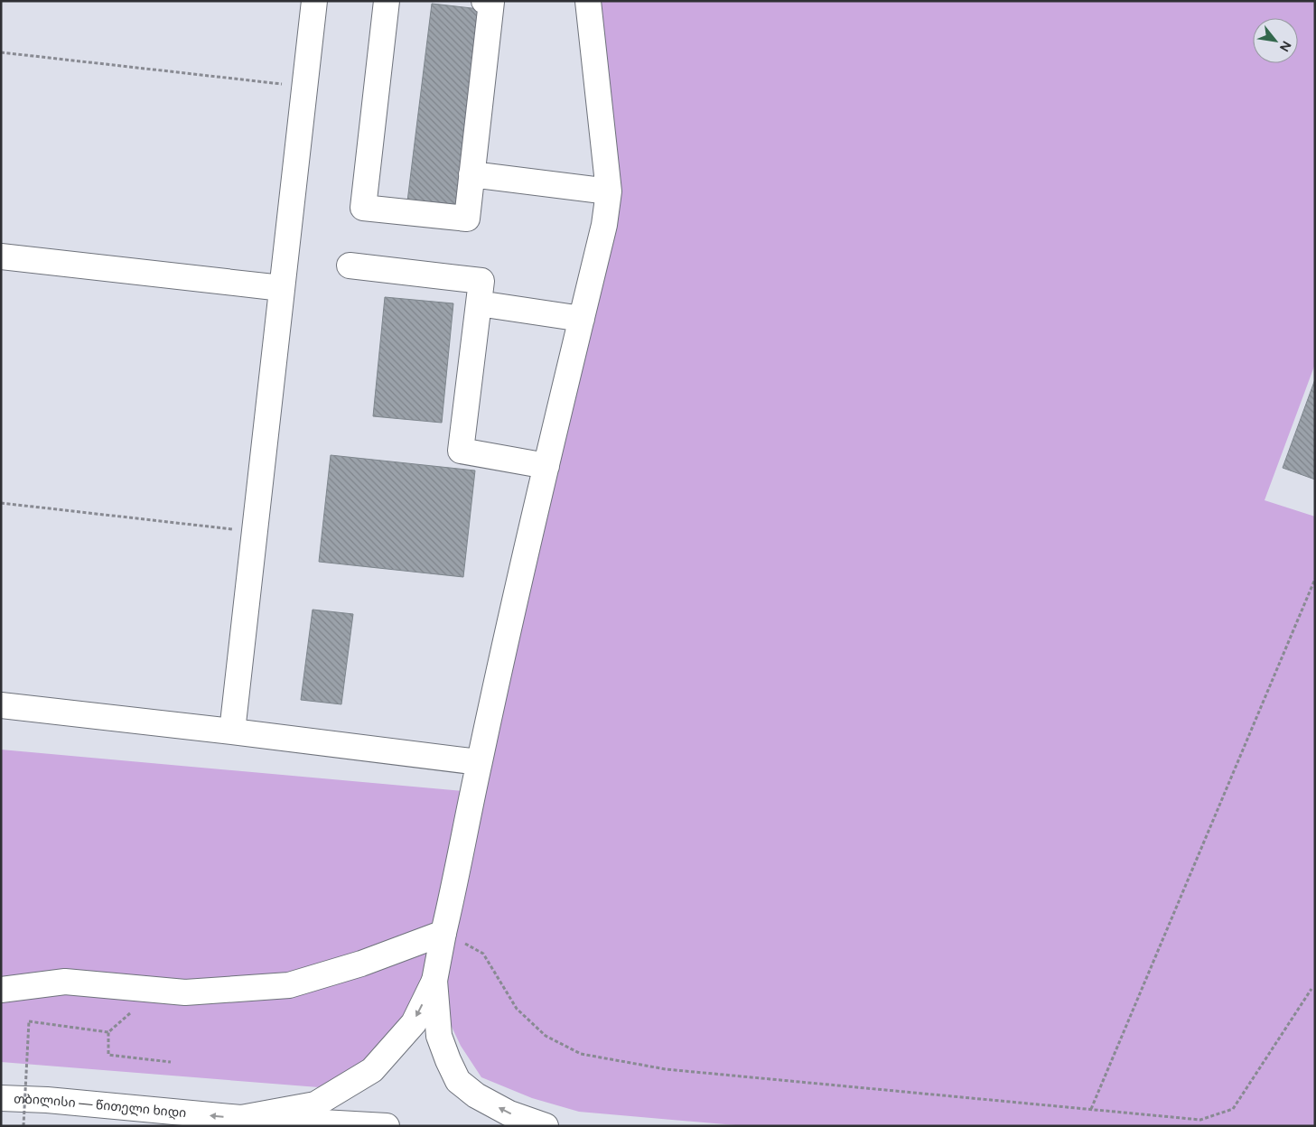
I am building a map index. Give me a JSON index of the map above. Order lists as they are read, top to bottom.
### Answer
{
  "streets": {
    "main road": ["თბილისი — წითელი ხიდი"]
  },
  "north": "bottom right"
}
